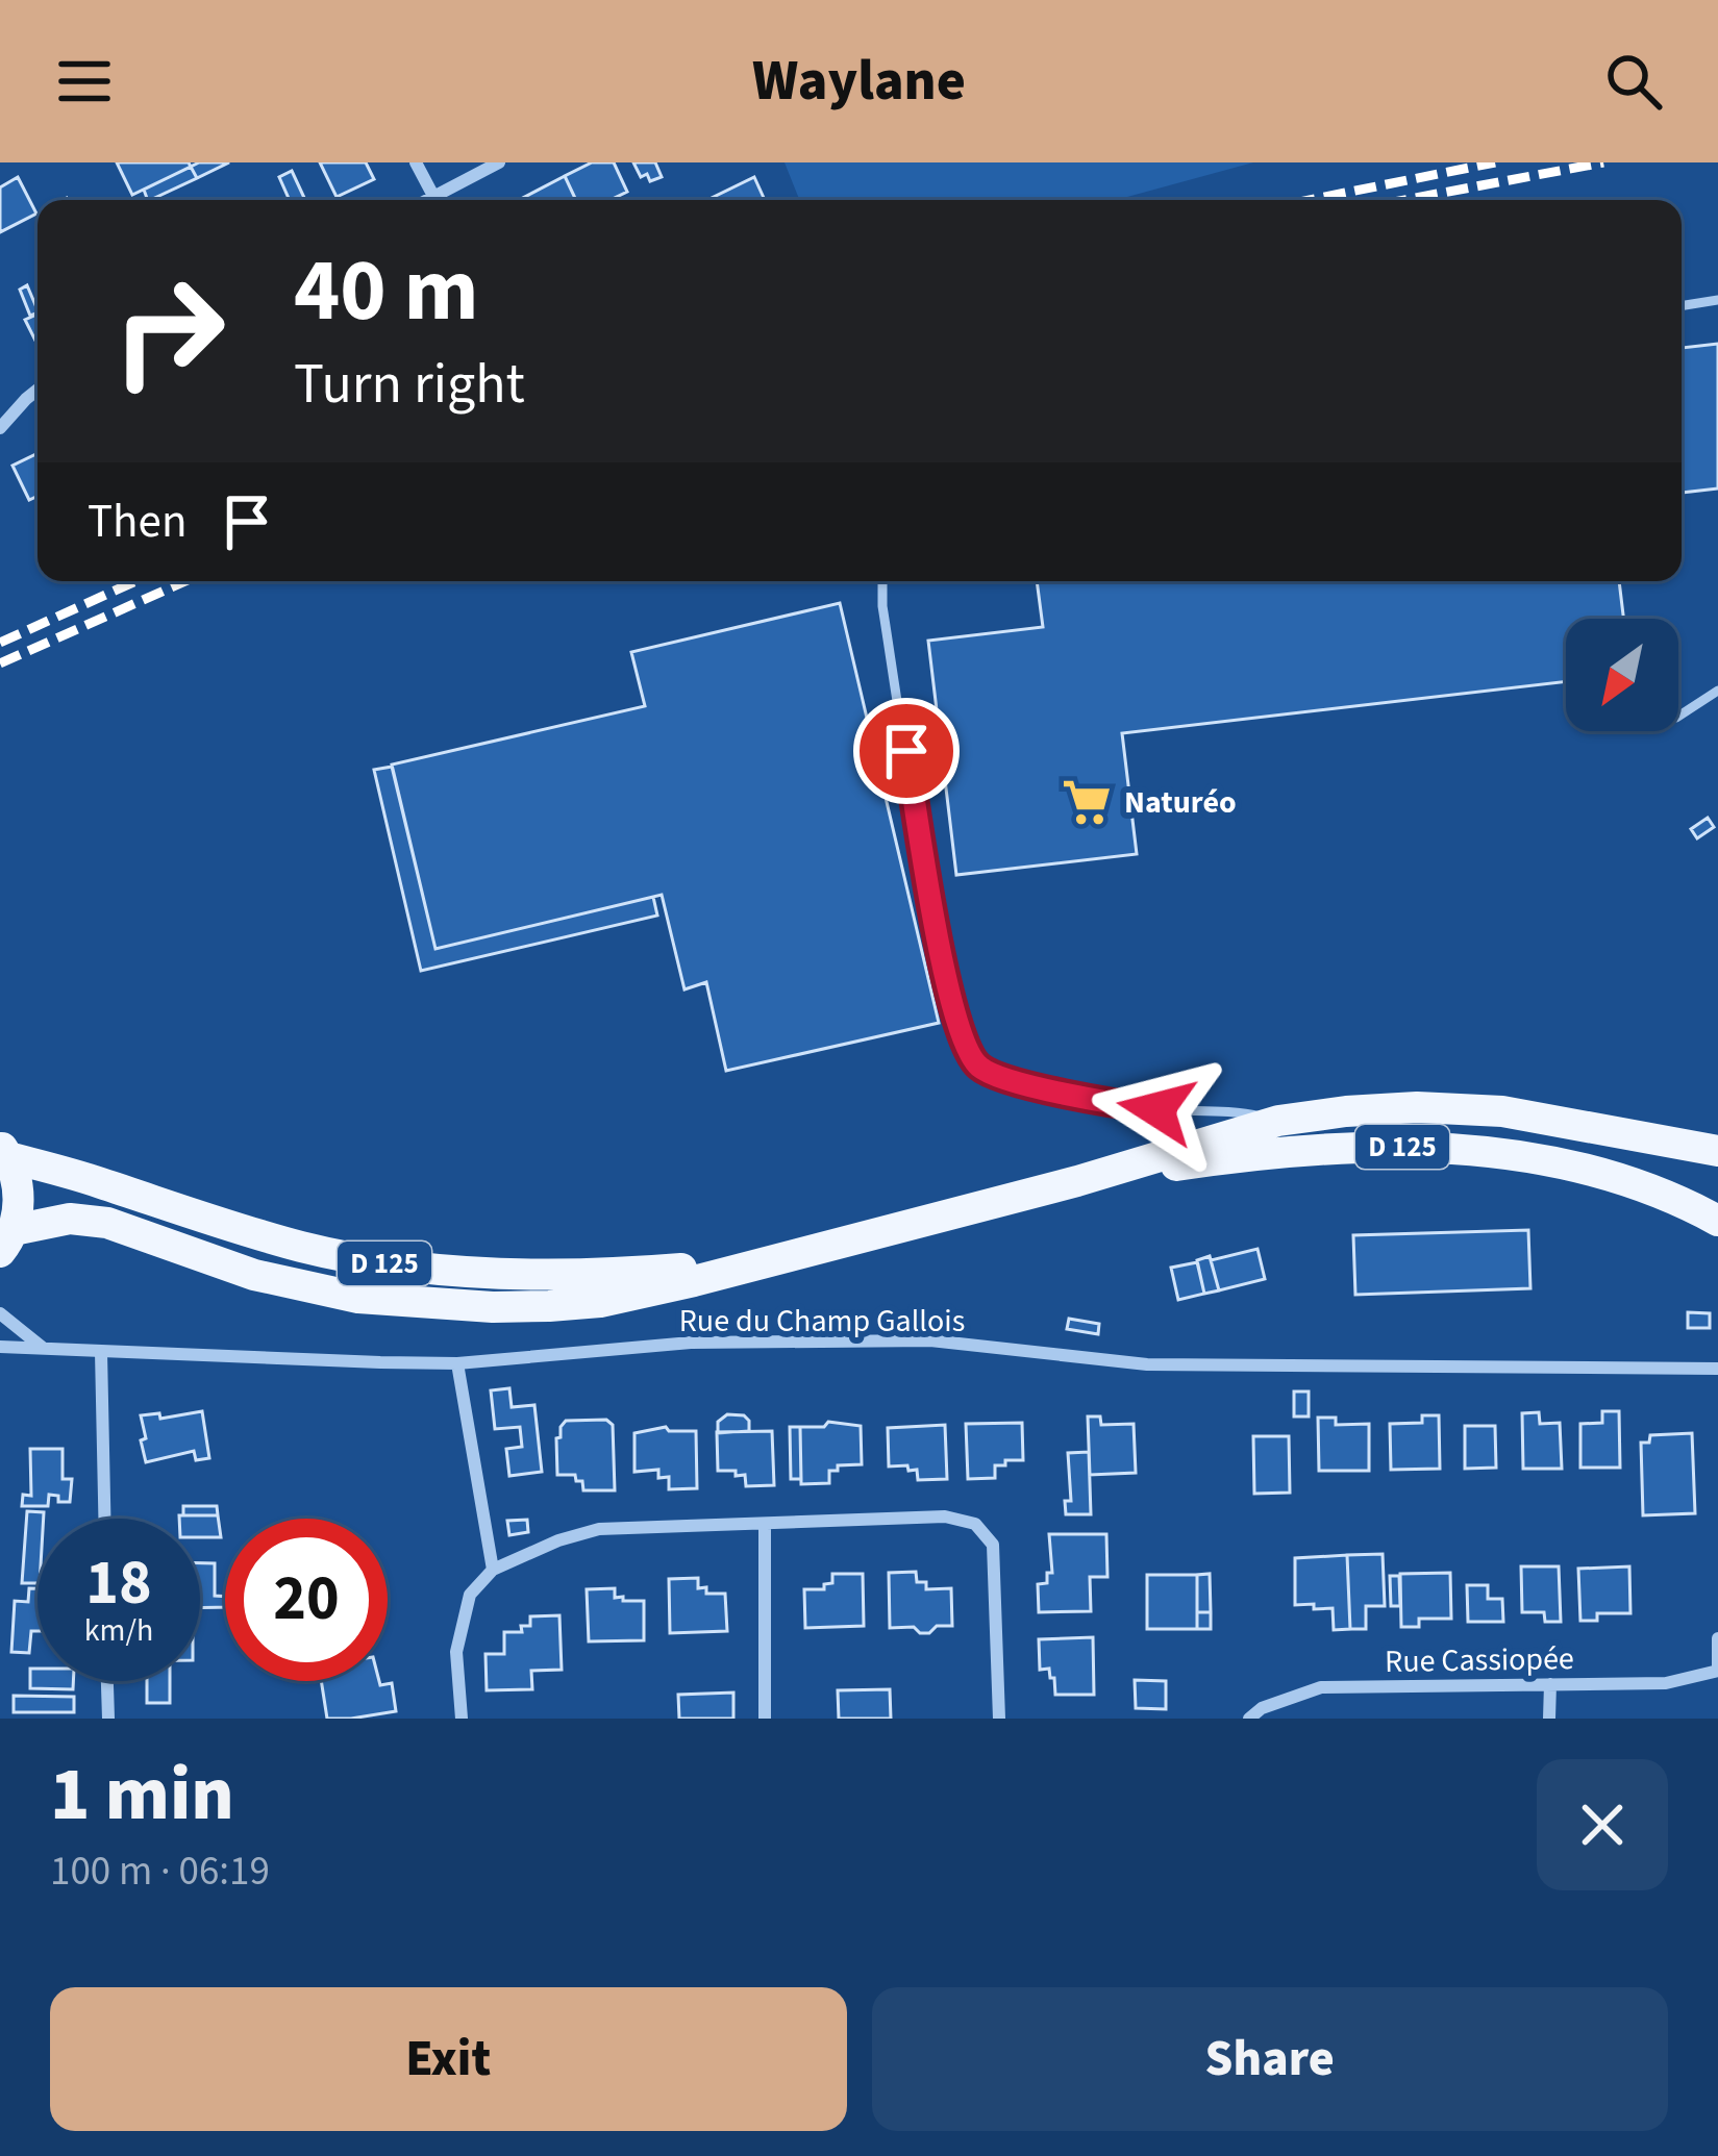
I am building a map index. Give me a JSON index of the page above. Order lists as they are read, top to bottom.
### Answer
{
  "streets": {
    "main road": ["D 125"],
    "street": ["Rue du Champ Gallois", "Rue Cassiopée"]
  },
  "places": {
    "supermarket": ["Naturéo"]
  },
  "north": "bottom left",
  "page": {
    "header": "Waylane",
    "turn": ["40 m", "Turn right"],
    "then": "Then",
    "speed": "18 km/h",
    "limit": "20",
    "heading": ["1 min", "100 m · 06:19"],
    "buttons": ["Exit", "Share"]
  }
}
